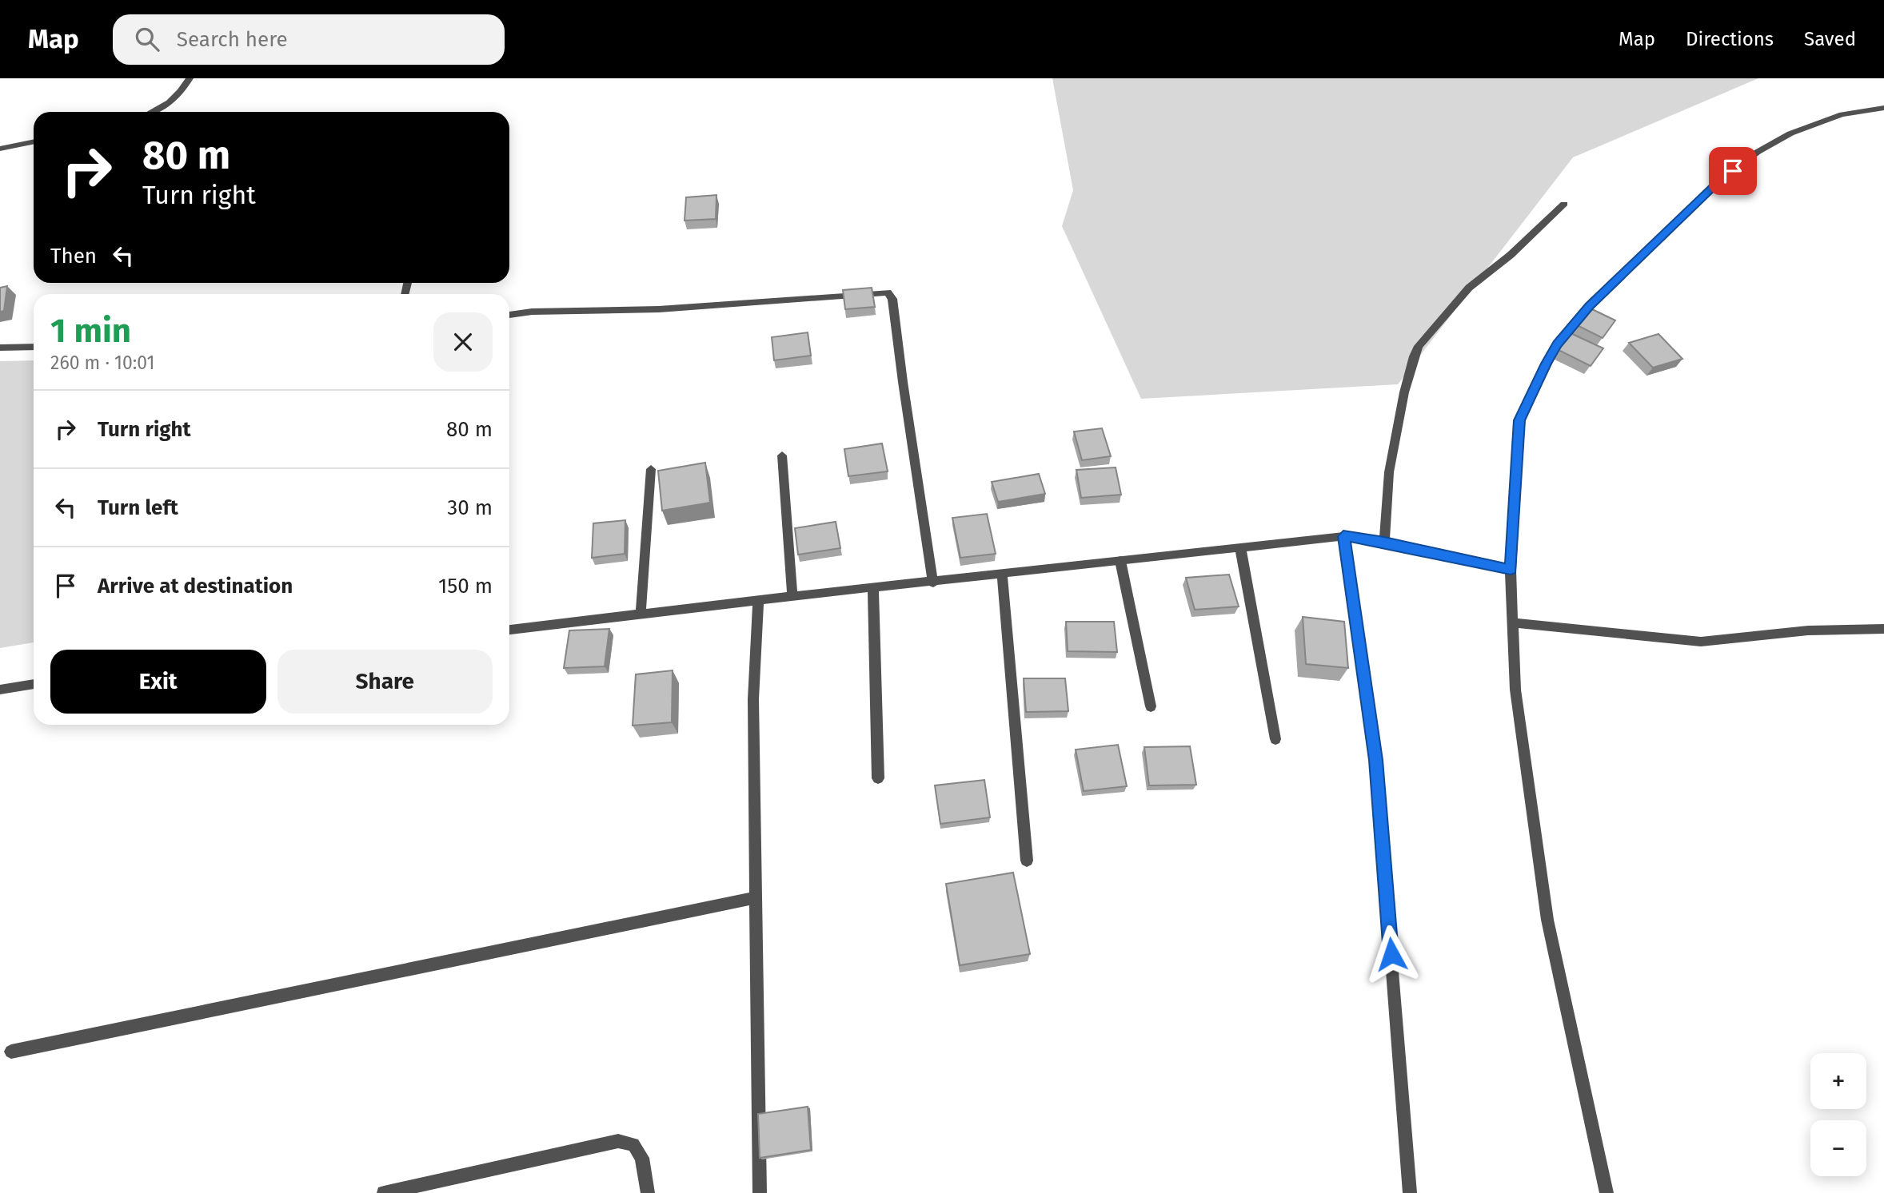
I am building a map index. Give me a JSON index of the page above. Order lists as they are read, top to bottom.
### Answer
{
  "page": {
    "header": "Map",
    "search": "Search here",
    "nav": ["Map", "Directions", "Saved"],
    "turn": ["80 m", "Turn right"],
    "then": "Then",
    "heading": ["1 min", "260 m · 10:01"],
    "list": [
      {
        "name": "Turn right",
        "value": "80 m"
      },
      {
        "name": "Turn left",
        "value": "30 m"
      },
      {
        "name": "Arrive at destination",
        "value": "150 m"
      }
    ],
    "buttons": ["Exit", "Share"],
    "map_buttons": ["+", "−"]
  }
}
